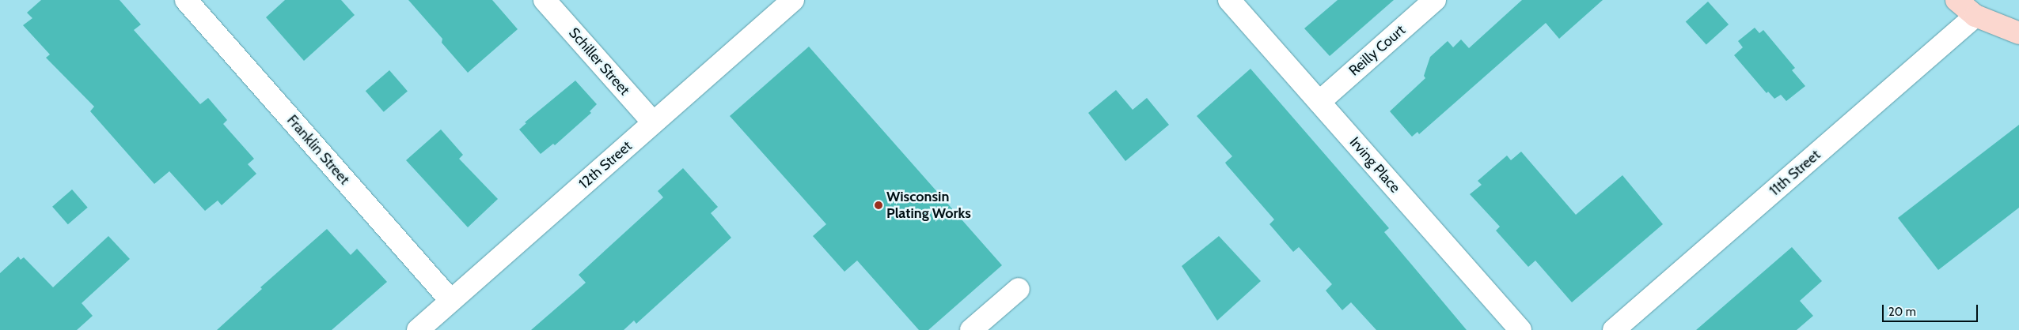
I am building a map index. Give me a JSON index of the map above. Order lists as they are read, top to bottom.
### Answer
{
  "streets": {
    "street": [
      "Reilly Court",
      "Schiller Street",
      "Franklin Street",
      "12th Street",
      "Irving Place",
      "11th Street"
    ]
  },
  "crossings": [
    ["Reilly Court", "Irving Place"],
    ["Schiller Street", "12th Street"],
    ["Franklin Street", "12th Street"]
  ],
  "places": ["Wisconsin Plating Works"],
  "scale_bar": "20 m"
}
